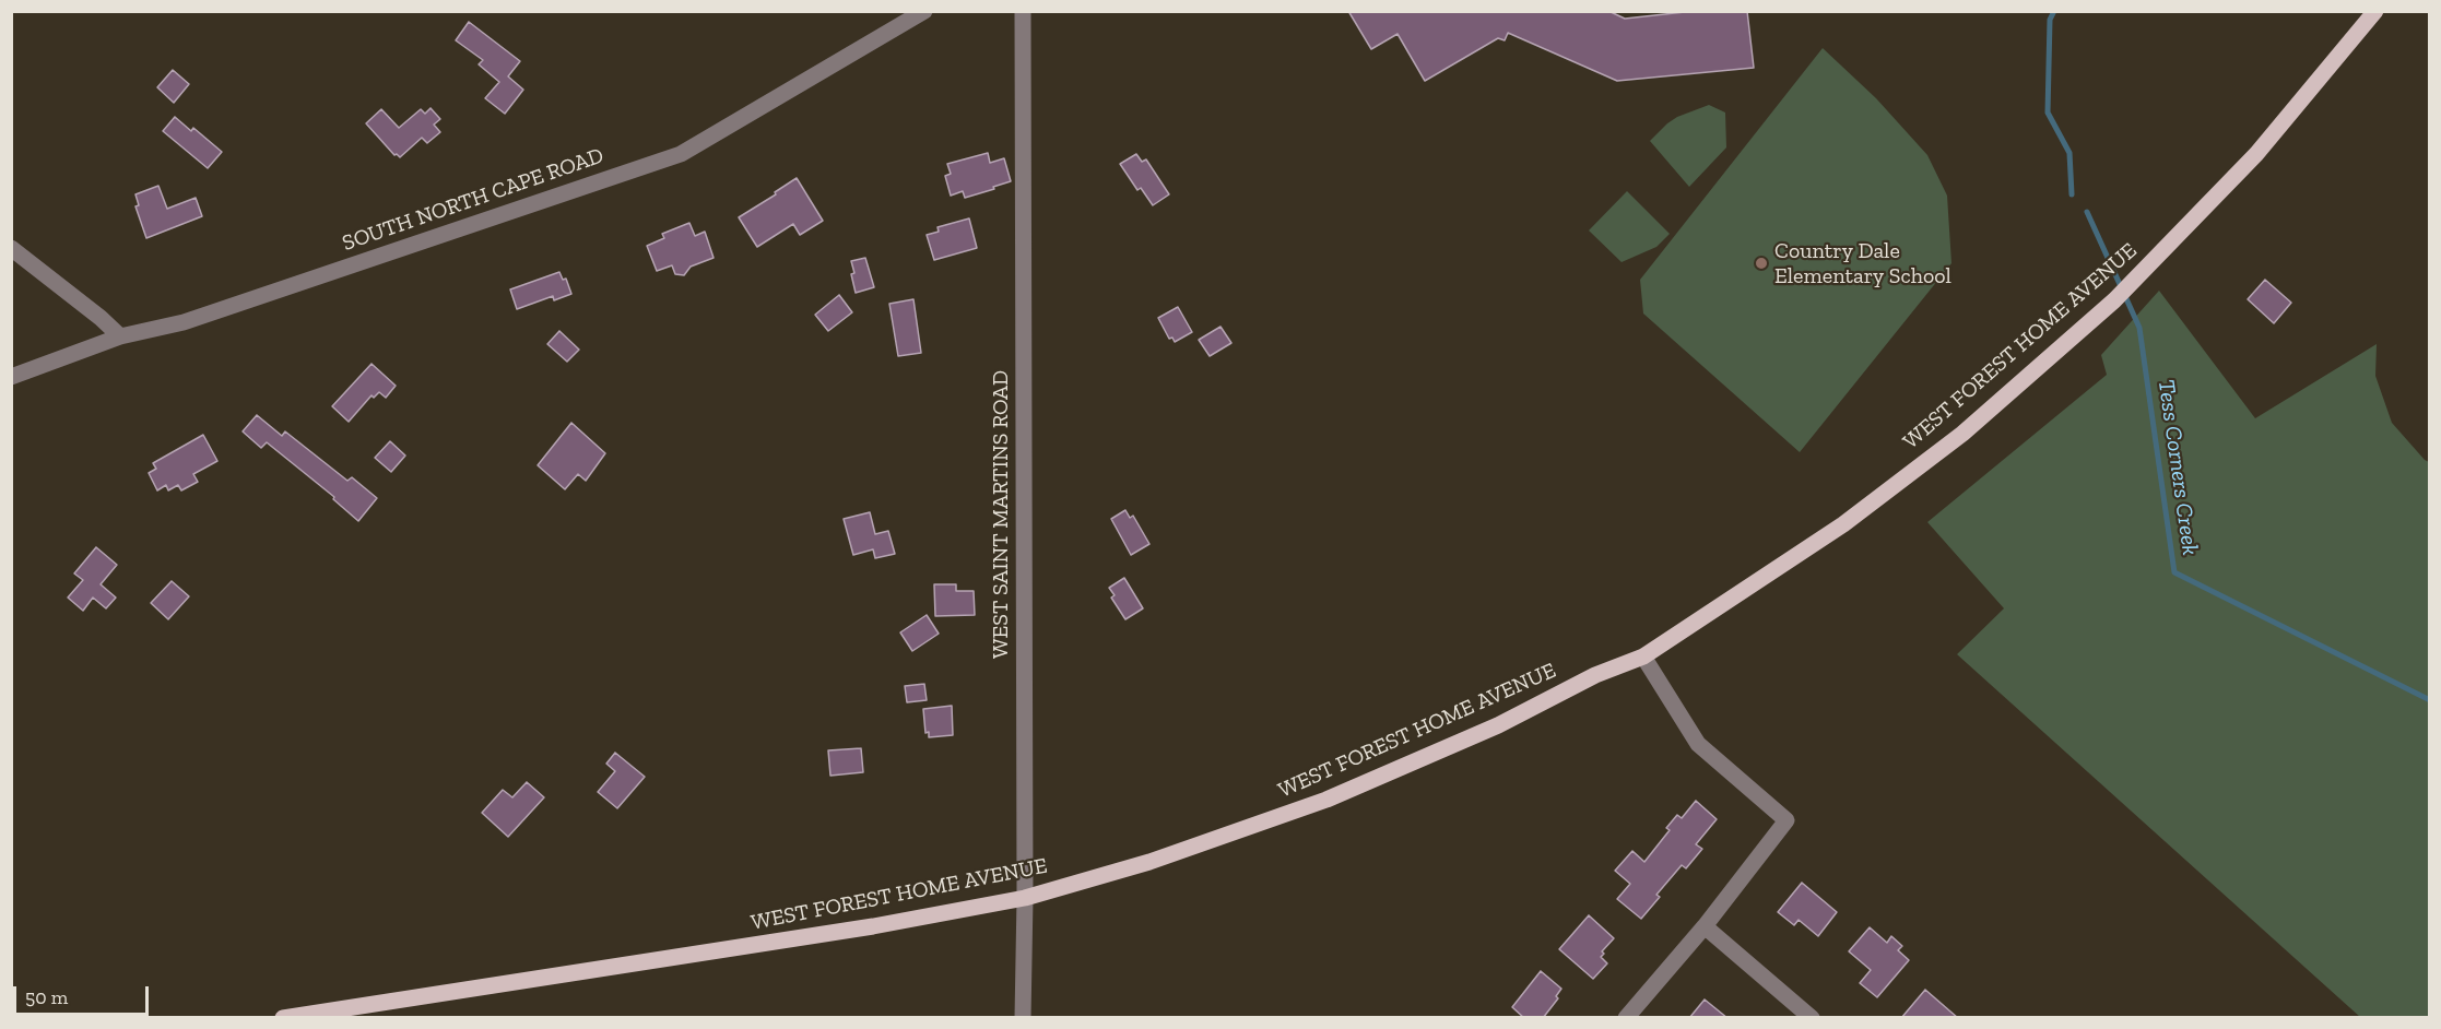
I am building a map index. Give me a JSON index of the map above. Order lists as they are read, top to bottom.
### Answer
{
  "streets": {
    "main road": ["WEST FOREST HOME AVENUE"],
    "street": ["SOUTH NORTH CAPE ROAD", "WEST SAINT MARTINS ROAD"]
  },
  "crossings": [
    ["WEST FOREST HOME AVENUE", "WEST SAINT MARTINS ROAD"]
  ],
  "water": ["Tess Corners Creek"],
  "places": ["Country Dale Elementary School"],
  "scale_bar": "50 m"
}
